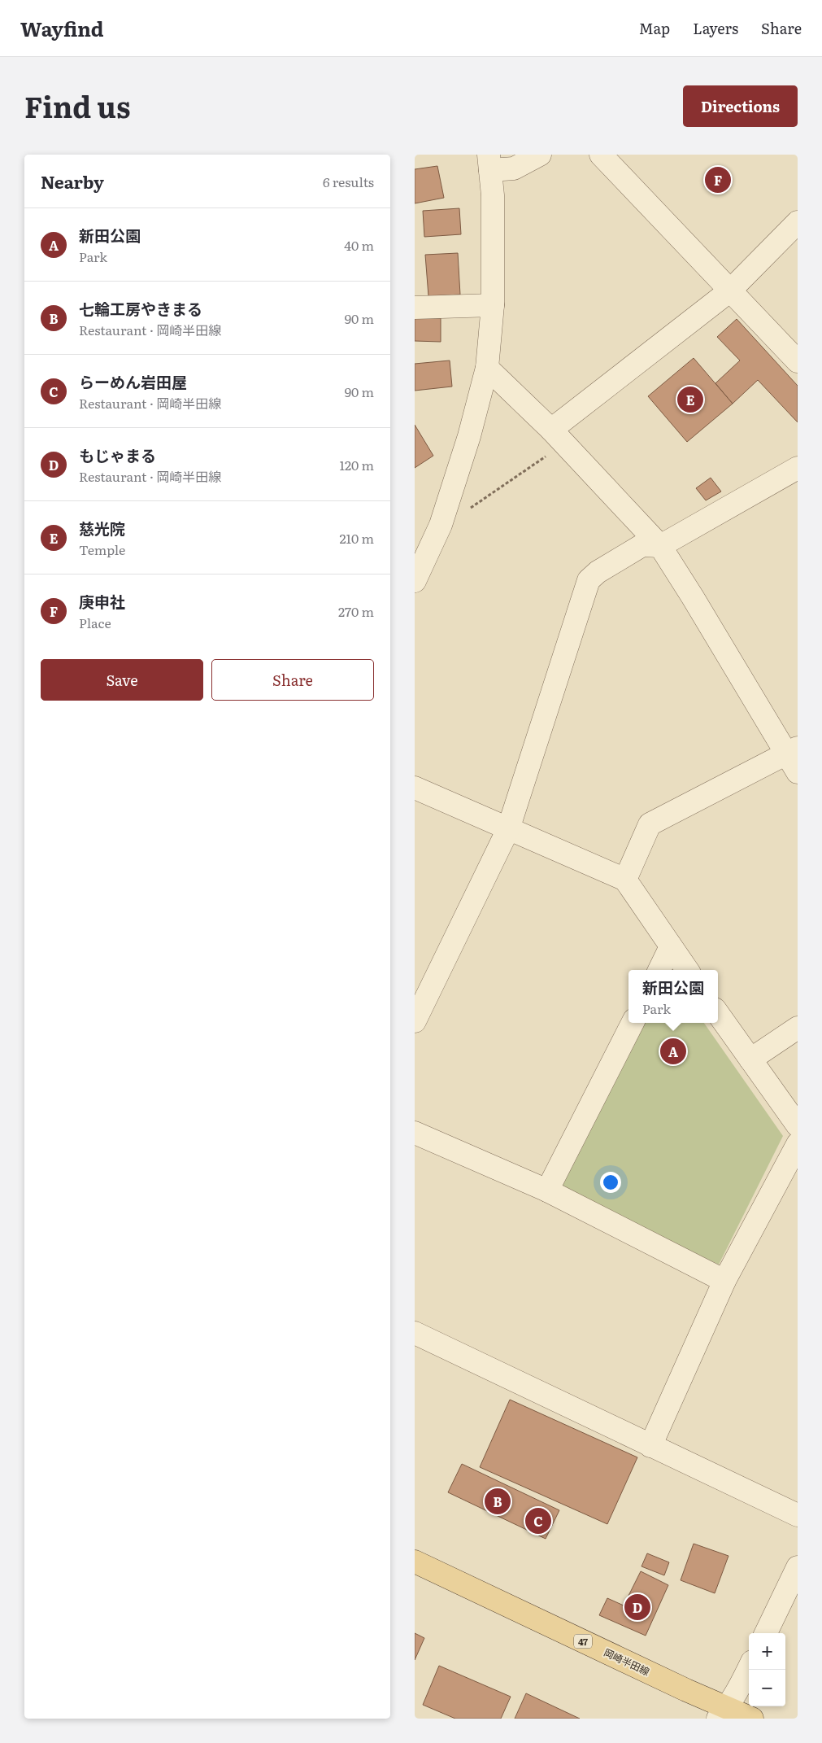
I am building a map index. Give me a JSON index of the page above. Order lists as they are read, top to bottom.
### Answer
{
  "streets": {
    "main road": ["47", "岡崎半田線"]
  },
  "page": {
    "header": "Wayfind",
    "nav": ["Map", "Layers", "Share"],
    "title": "Find us",
    "buttons": [
      "Directions",
      ["Save", "Share"]
    ],
    "heading": ["Nearby", "6 results"],
    "pins": [
      "F",
      "E",
      "A",
      "B",
      "C",
      "D"
    ],
    "list": [
      {
        "mark": "A",
        "name": "新田公園",
        "note": "Park",
        "value": "40 m"
      },
      {
        "mark": "B",
        "name": "七輪工房やきまる",
        "note": "Restaurant · 岡崎半田線",
        "value": "90 m"
      },
      {
        "mark": "C",
        "name": "らーめん岩田屋",
        "note": "Restaurant · 岡崎半田線",
        "value": "90 m"
      },
      {
        "mark": "D",
        "name": "もじゃまる",
        "note": "Restaurant · 岡崎半田線",
        "value": "120 m"
      },
      {
        "mark": "E",
        "name": "慈光院",
        "note": "Temple",
        "value": "210 m"
      },
      {
        "mark": "F",
        "name": "庚申社",
        "note": "Place",
        "value": "270 m"
      }
    ],
    "popup": ["新田公園", "Park"],
    "map_buttons": ["+", "−"]
  }
}
